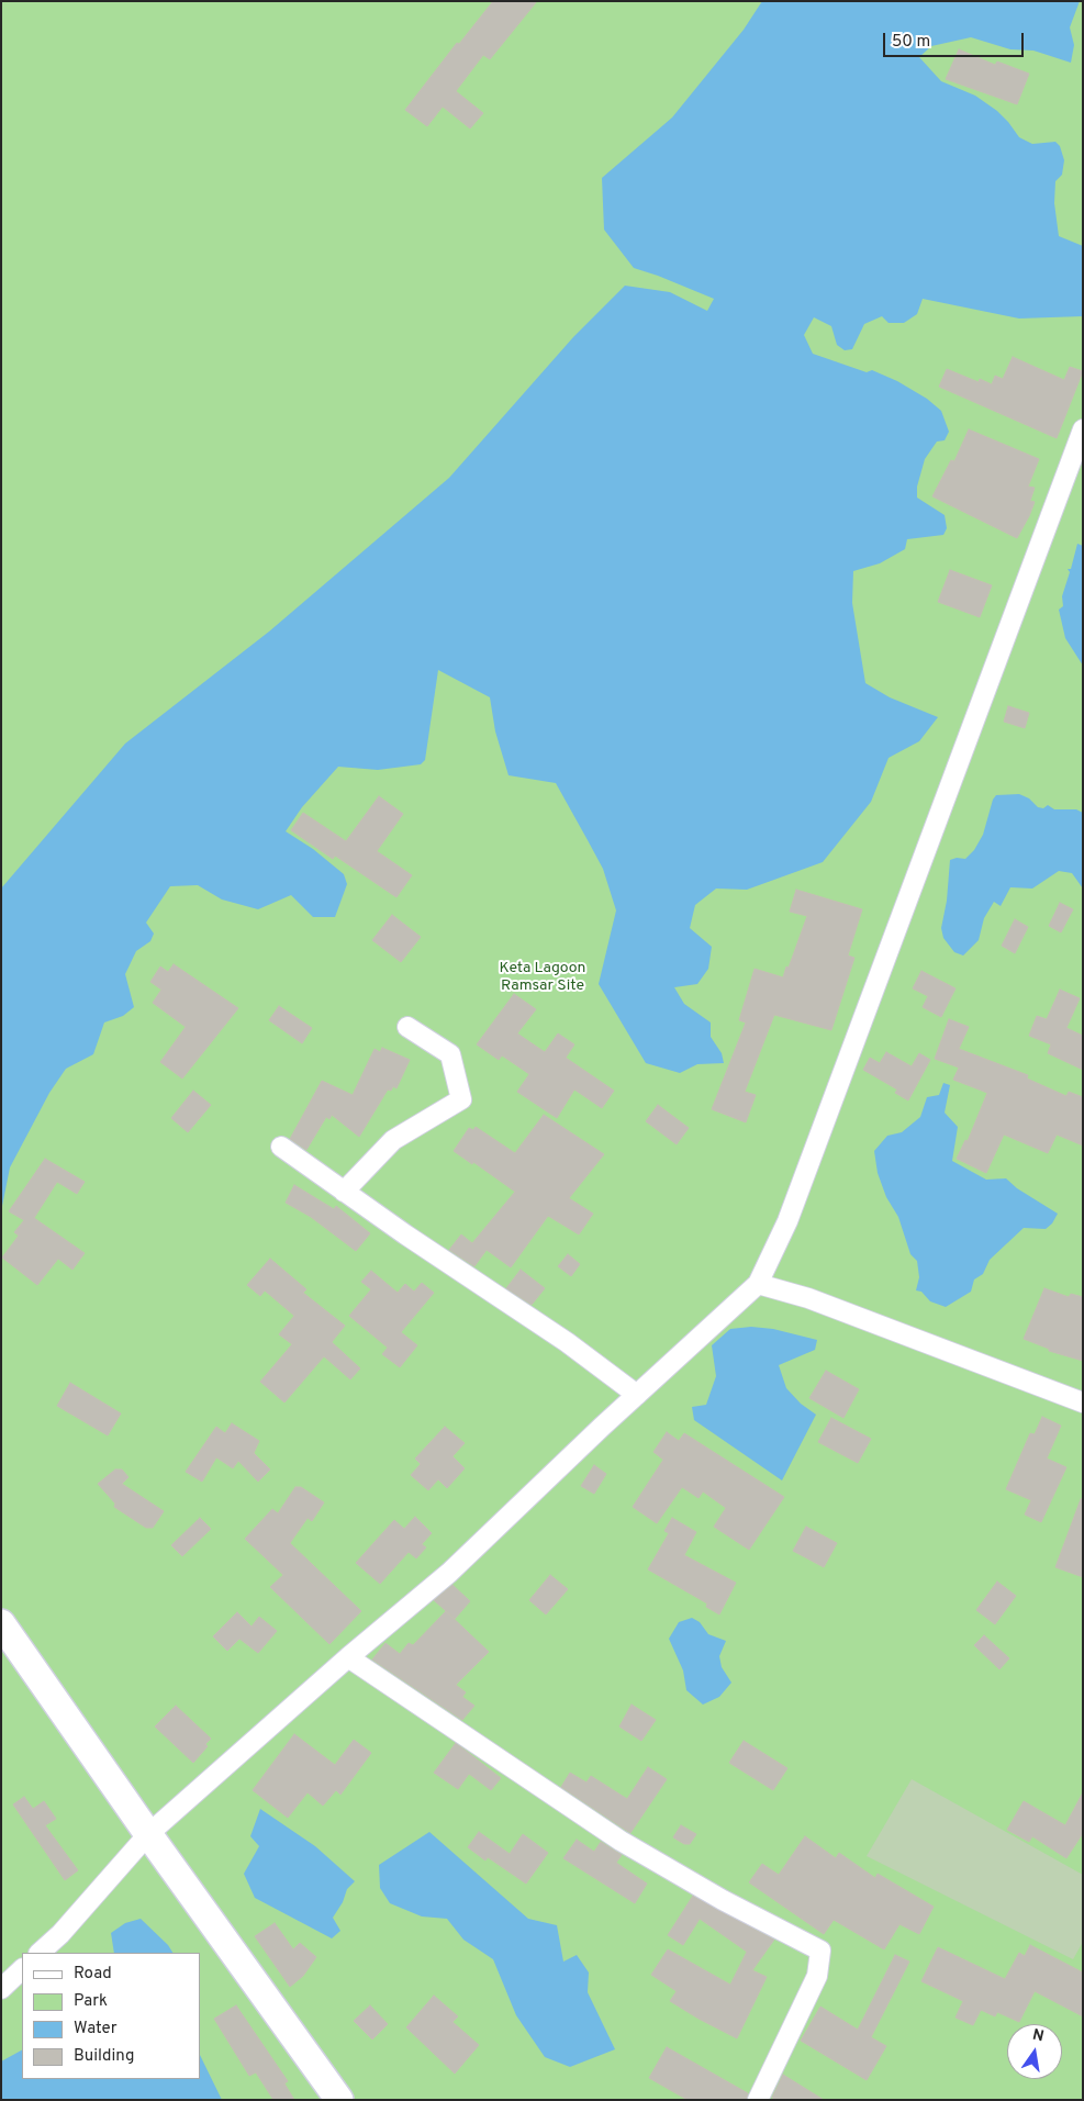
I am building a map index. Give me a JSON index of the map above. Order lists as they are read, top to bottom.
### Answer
{
  "parks": ["Keta Lagoon Ramsar Site"],
  "legend": [
    "Road",
    "Park",
    "Water",
    "Building"
  ],
  "scale_bar": "50 m",
  "north": "top"
}
